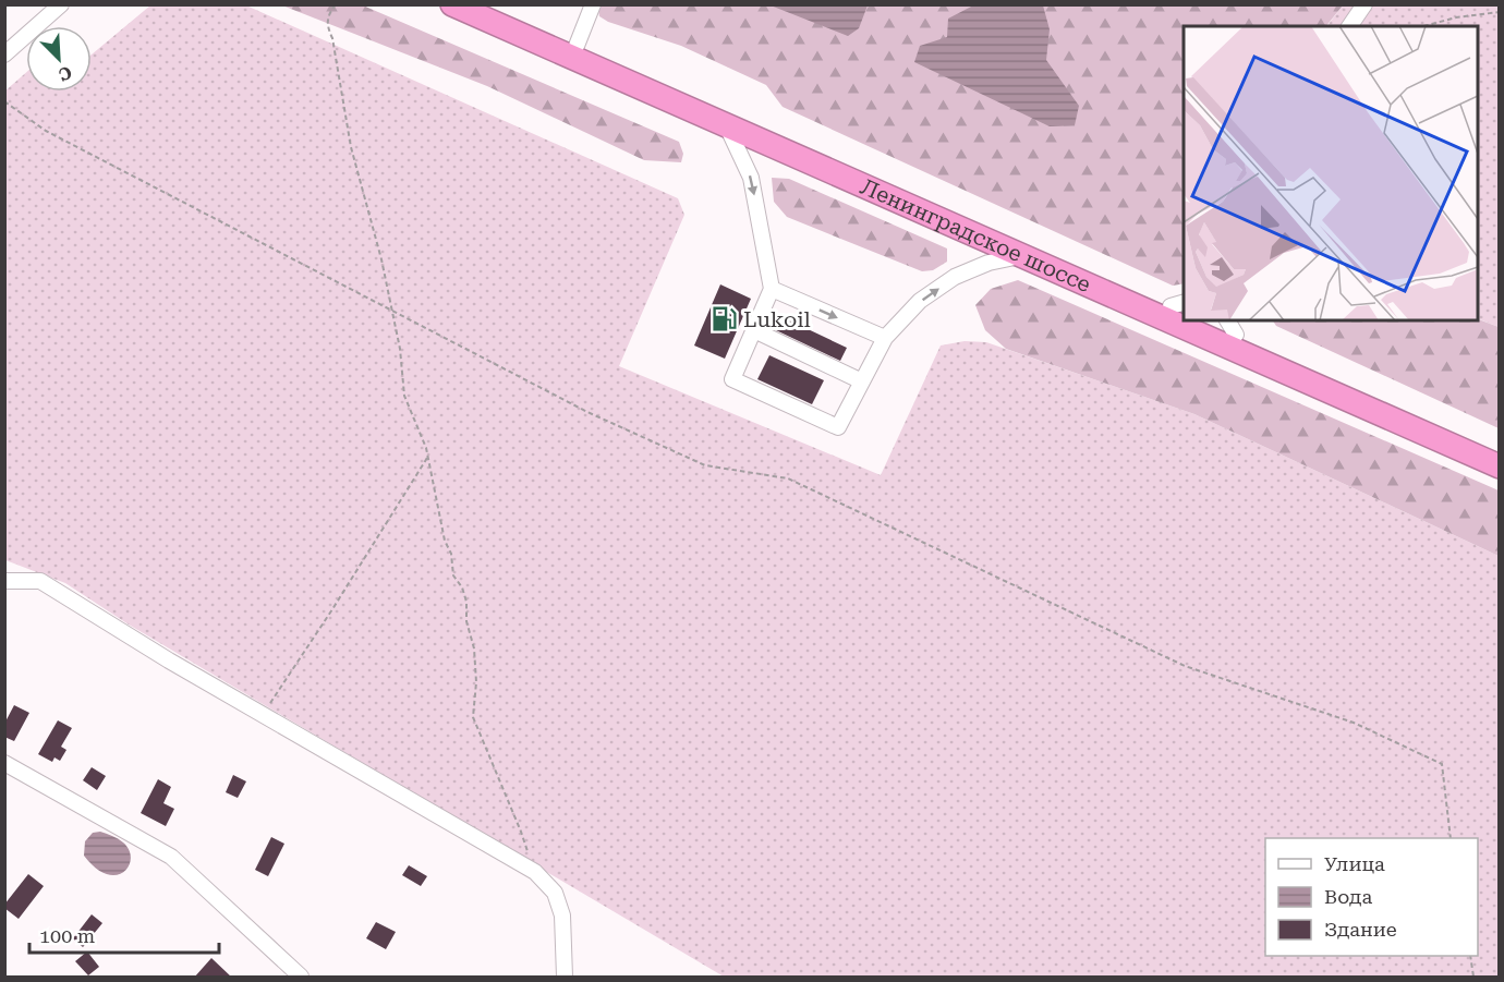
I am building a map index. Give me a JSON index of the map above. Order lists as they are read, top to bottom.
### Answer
{
  "streets": {
    "highway": ["Ленинградское шоссе"]
  },
  "places": {
    "fuel station": ["Lukoil"]
  },
  "legend": ["Улица", "Вода", "Здание"],
  "scale_bar": "100 m",
  "north": "bottom right"
}
